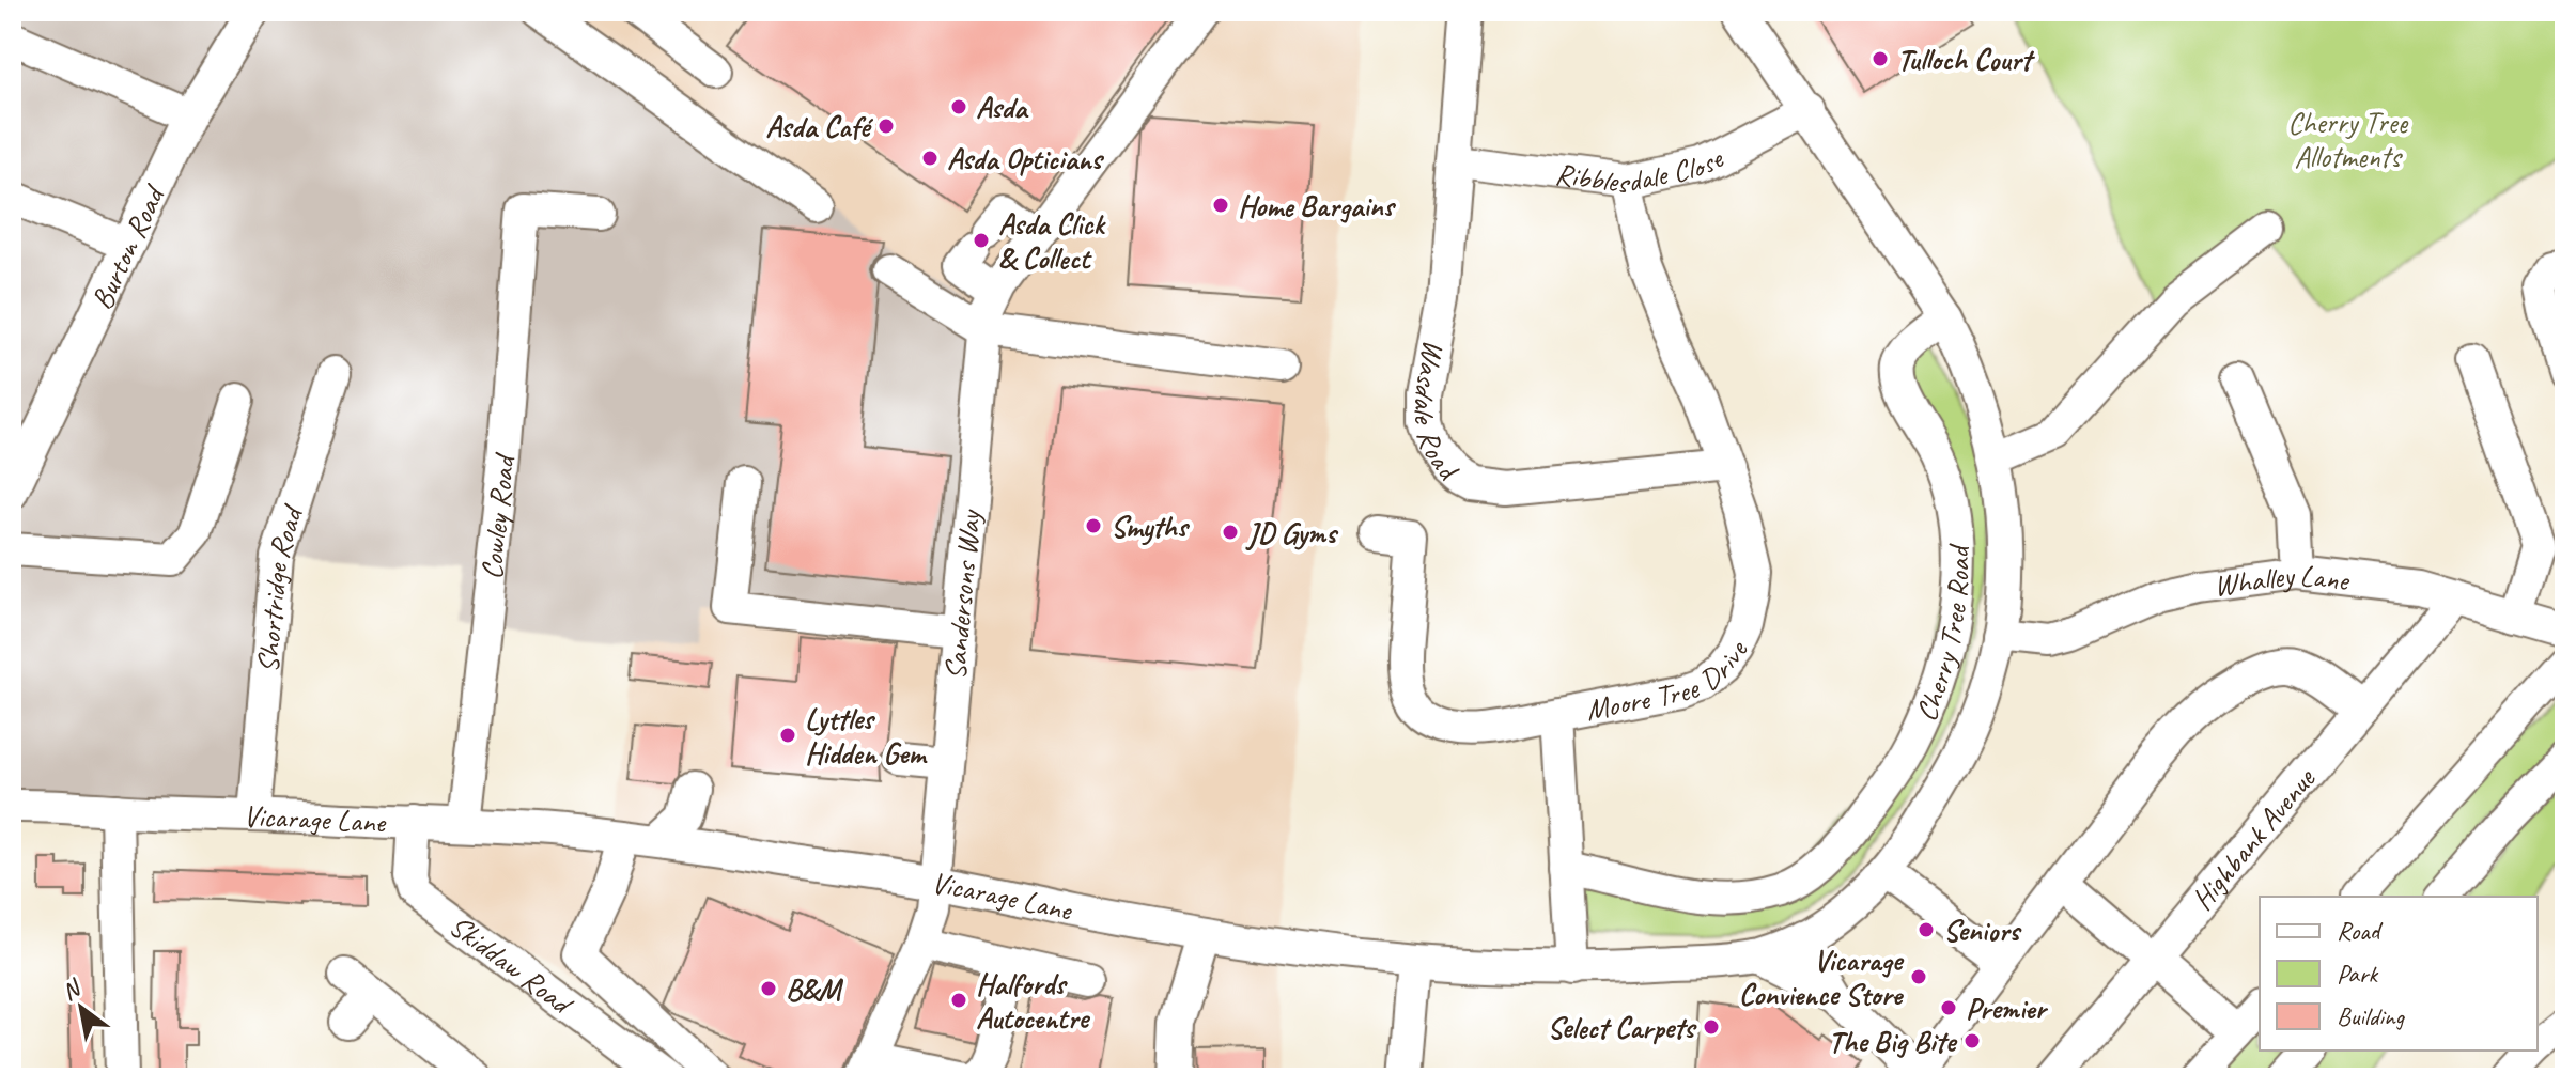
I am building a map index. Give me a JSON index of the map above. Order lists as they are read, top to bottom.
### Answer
{
  "streets": {
    "street": [
      "Ribblesdale Close",
      "Burton Road",
      "Wasdale Road",
      "Cowley Road",
      "Whalley Lane",
      "Shortridge Road",
      "Sandersons Way",
      "Cherry Tree Road",
      "Moore Tree Drive",
      "Vicarage Lane",
      "Highbank Avenue",
      "Skiddaw Road"
    ]
  },
  "crossings": [
    ["Ribblesdale Close", "Wasdale Road"],
    ["Ribblesdale Close", "Cherry Tree Road"],
    ["Ribblesdale Close", "Moore Tree Drive"],
    ["Wasdale Road", "Moore Tree Drive"],
    ["Cowley Road", "Vicarage Lane"],
    ["Whalley Lane", "Cherry Tree Road"],
    ["Whalley Lane", "Highbank Avenue"],
    ["Shortridge Road", "Vicarage Lane"],
    ["Sandersons Way", "Vicarage Lane"],
    ["Cherry Tree Road", "Moore Tree Drive"],
    ["Cherry Tree Road", "Vicarage Lane"],
    ["Moore Tree Drive", "Vicarage Lane"],
    ["Vicarage Lane", "Skiddaw Road"]
  ],
  "parks": ["Cherry Tree Allotments"],
  "places": [
    "Tulloch Court",
    "Asda",
    "Asda Café",
    "Asda Opticians",
    "Home Bargains",
    "Asda Click & Collect",
    "Smyths",
    "JD Gyms",
    "Lyttles Hidden Gem",
    "Seniors",
    "Vicarage Convience Store",
    "B&M",
    "Halfords Autocentre",
    "Premier",
    "Select Carpets",
    "The Big Bite"
  ],
  "legend": ["Road", "Park", "Building"],
  "north": "top left"
}
